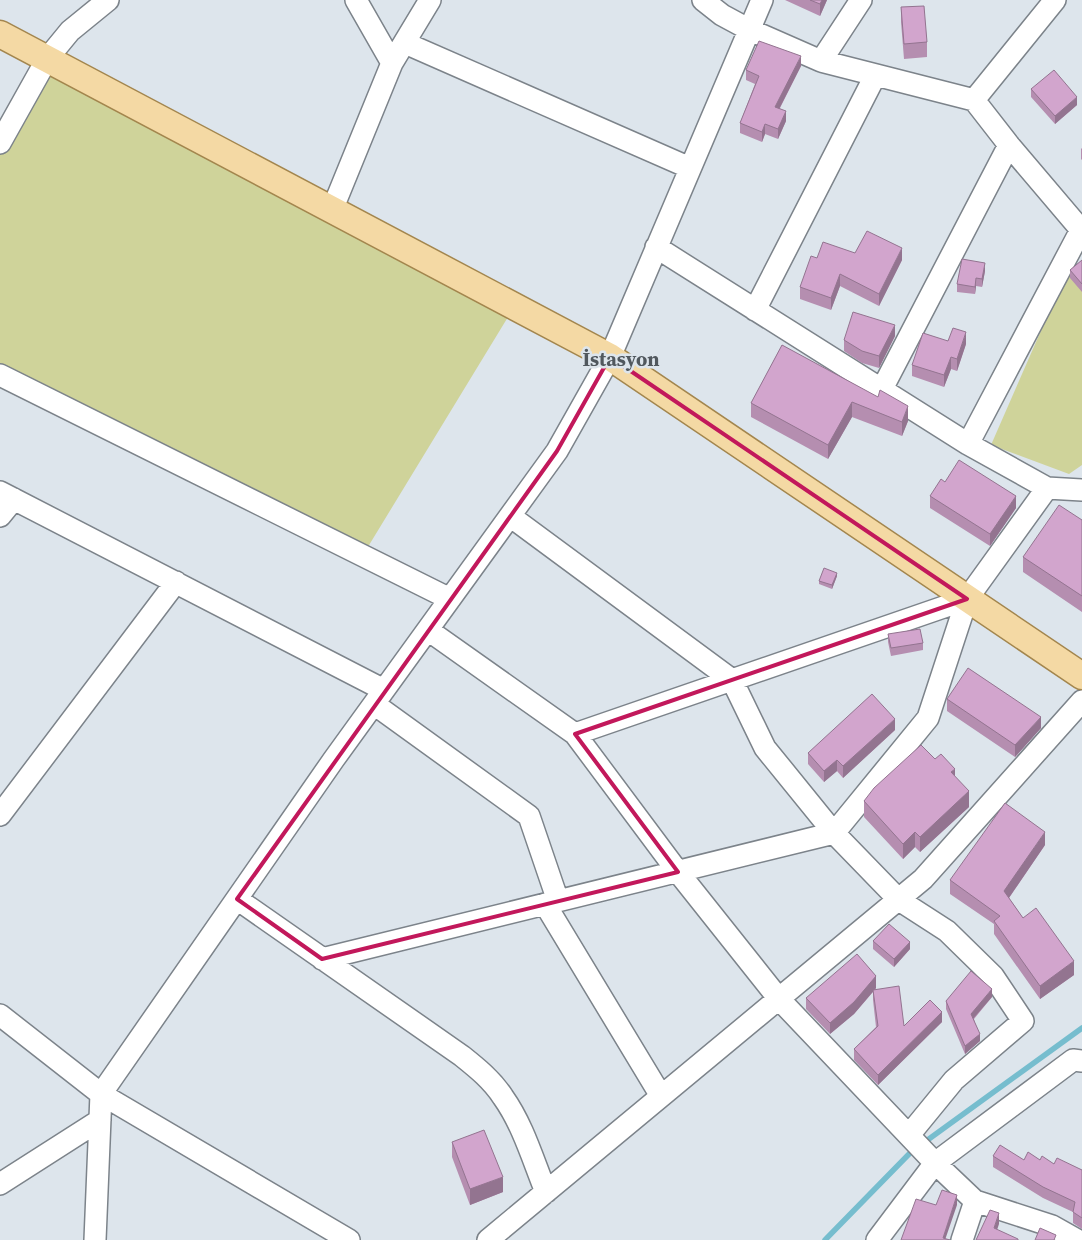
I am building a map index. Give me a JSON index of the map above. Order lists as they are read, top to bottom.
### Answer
{
  "districts": ["İstasyon"]
}
